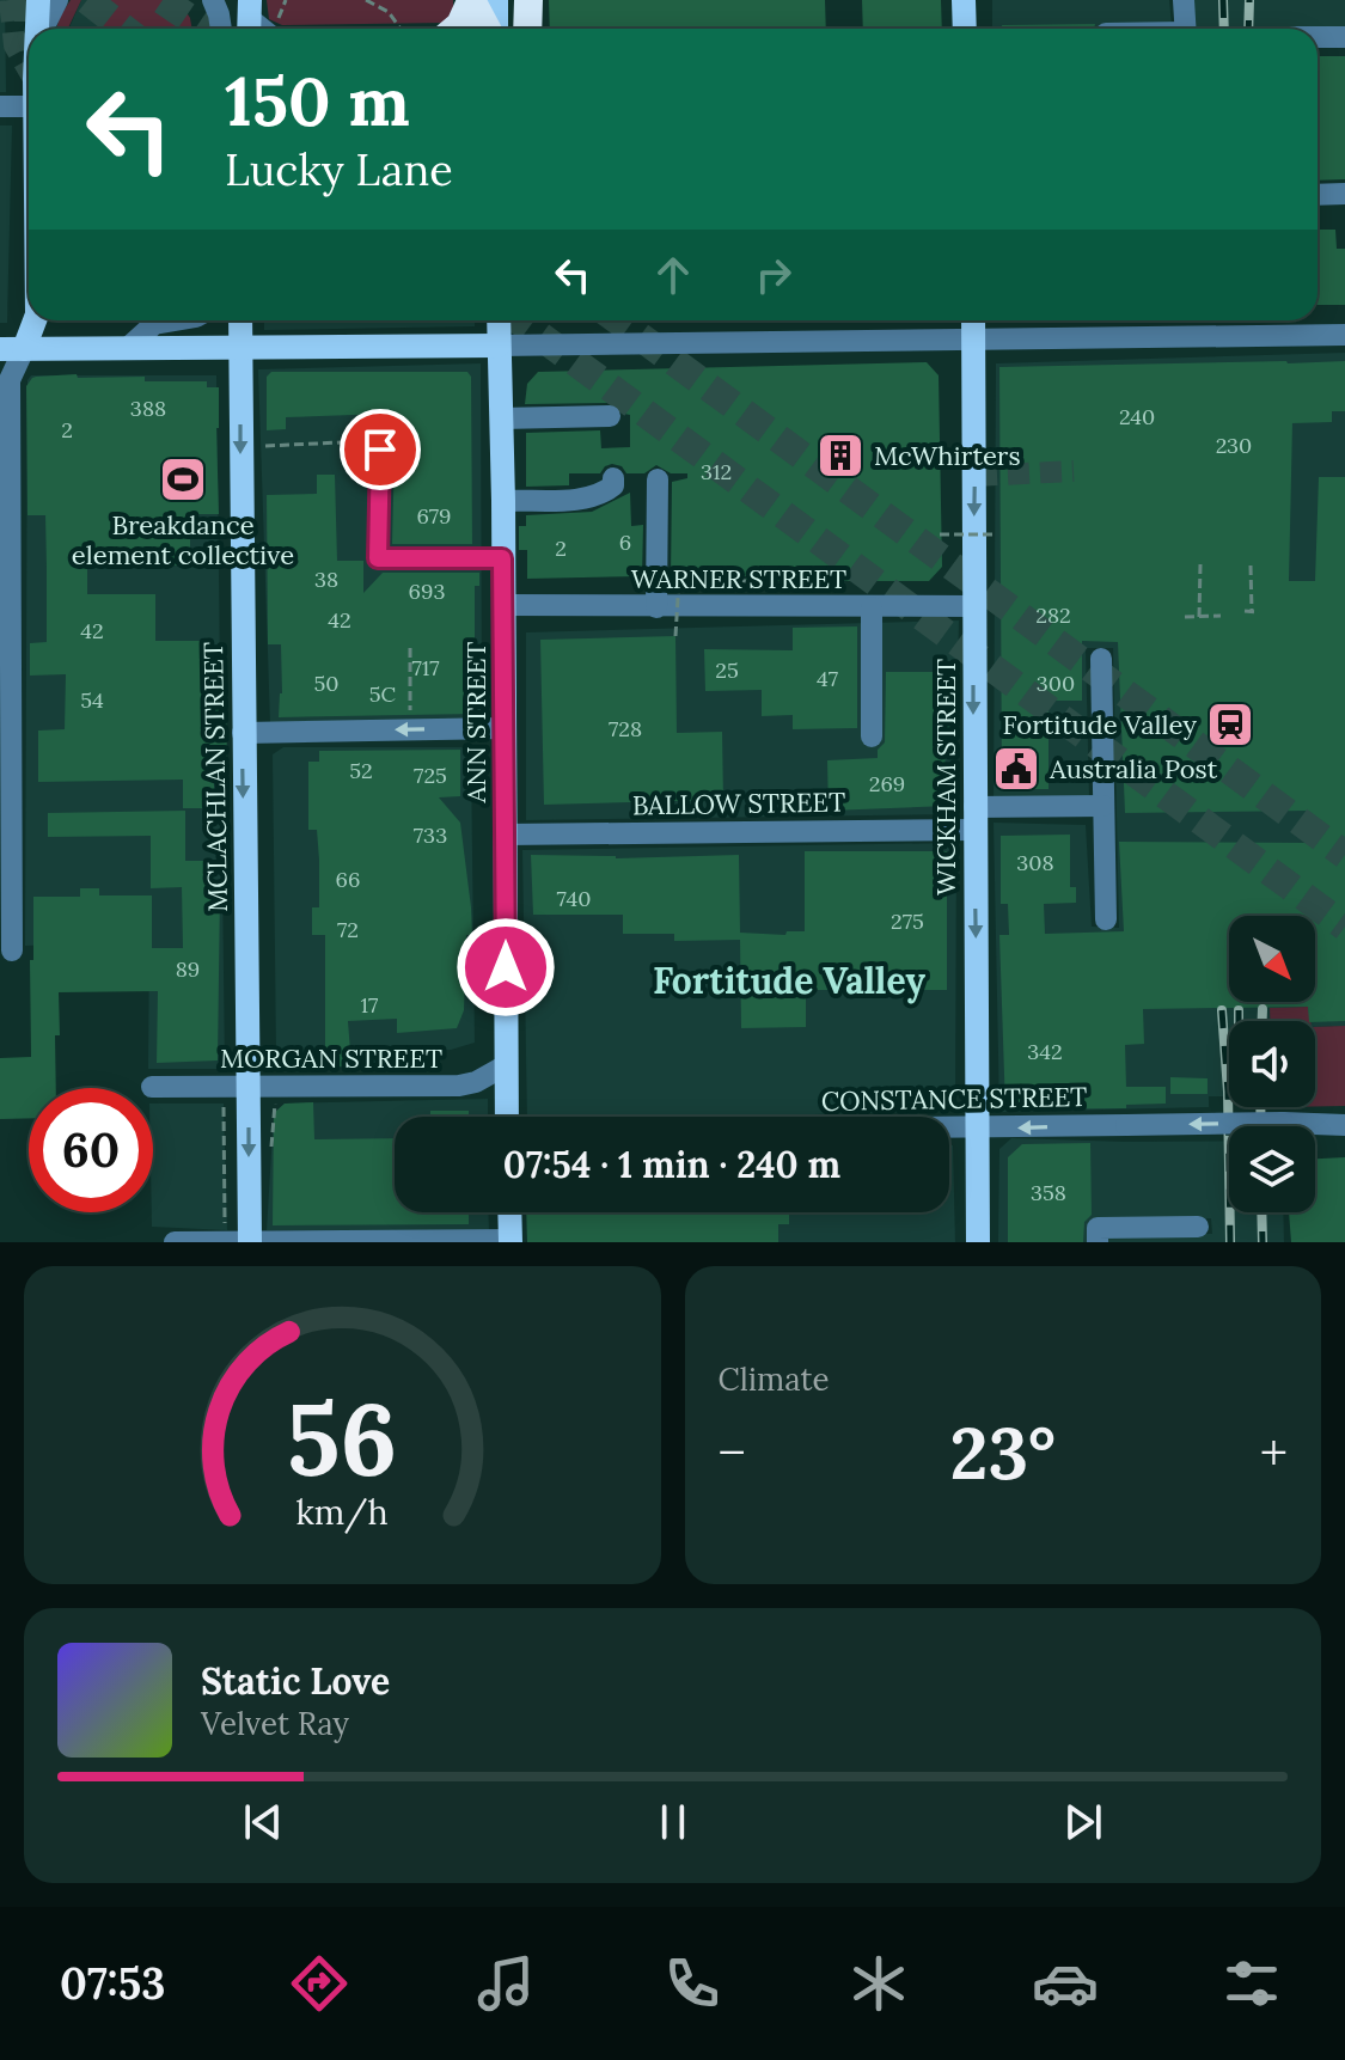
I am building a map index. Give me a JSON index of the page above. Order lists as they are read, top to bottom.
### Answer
{
  "streets": {
    "main road": ["ANN STREET", "MCLACHLAN STREET", "WICKHAM STREET"],
    "street": [
      "WARNER STREET",
      "BALLOW STREET",
      "MORGAN STREET",
      "CONSTANCE STREET"
    ]
  },
  "crossings": [
    ["WARNER STREET", "ANN STREET"],
    ["WARNER STREET", "WICKHAM STREET"],
    ["ANN STREET", "BALLOW STREET"],
    ["ANN STREET", "MORGAN STREET"],
    ["MCLACHLAN STREET", "MORGAN STREET"],
    ["WICKHAM STREET", "BALLOW STREET"],
    ["WICKHAM STREET", "CONSTANCE STREET"]
  ],
  "one_way": ["MCLACHLAN STREET", "WICKHAM STREET", "CONSTANCE STREET"],
  "districts": ["Fortitude Valley"],
  "places": {
    "building": ["McWhirters"],
    "sports": ["Breakdance element collective"],
    "station": ["Fortitude Valley"],
    "public building": ["Australia Post"]
  },
  "house_numbers": [
    "388",
    "240",
    "2",
    "230",
    "312",
    "679",
    "6",
    "2",
    "38",
    "693",
    "282",
    "42",
    "42",
    "717",
    "25",
    "47",
    "50",
    "300",
    "5C",
    "54",
    "728",
    "52",
    "725",
    "269",
    "733",
    "308",
    "66",
    "740",
    "275",
    "72",
    "89",
    "17",
    "342",
    "358"
  ],
  "north": "bottom right",
  "page": {
    "turn": ["150 m", "Lucky Lane"],
    "limit": "60",
    "trip": "07:54 · 1 min · 240 m",
    "tile": "Climate",
    "heat": ["−", "23°", "+"],
    "song": ["Static Love", "Velvet Ray"],
    "tabs": "07:53",
    "gauge": ["56", "km/h"]
  }
}
